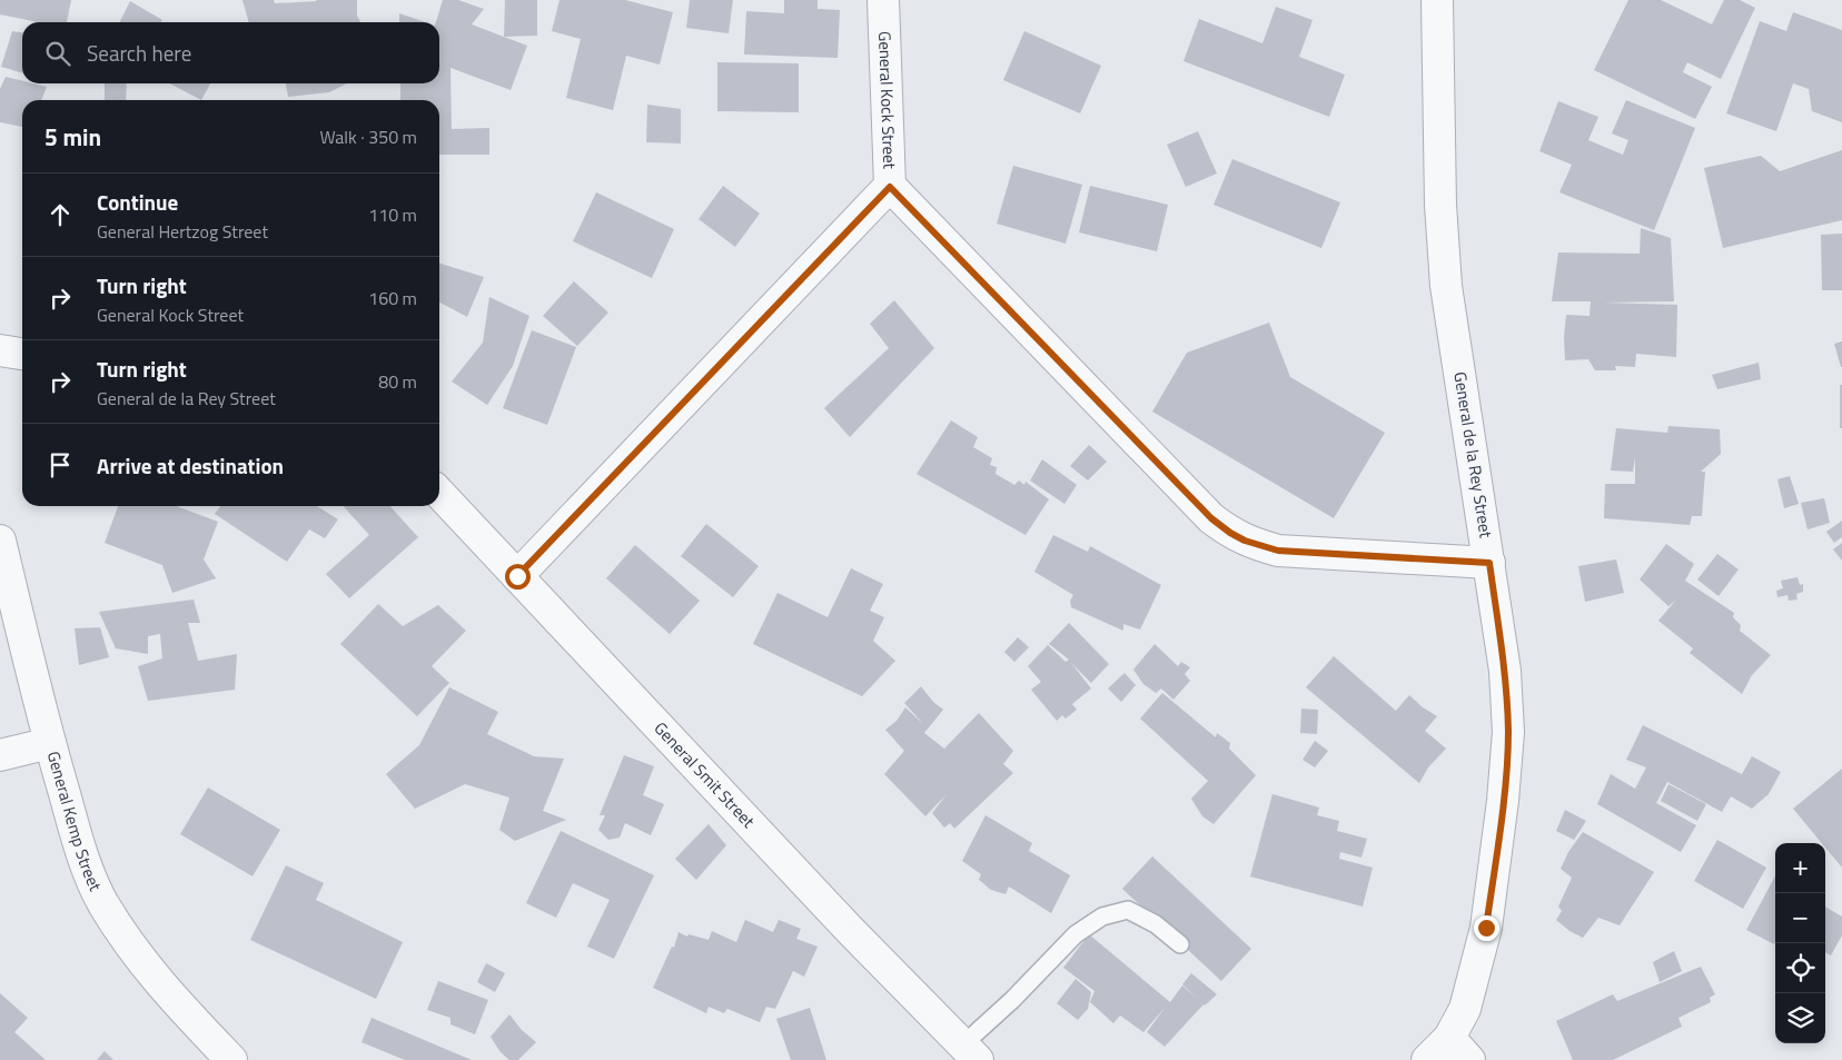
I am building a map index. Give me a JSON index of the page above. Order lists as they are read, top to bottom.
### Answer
{
  "streets": {
    "street": [
      "General Kock Street",
      "General de la Rey Street",
      "General Smit Street",
      "General Kemp Street"
    ]
  },
  "crossings": [
    ["General Kock Street", "General de la Rey Street"]
  ],
  "page": {
    "search": "Search here",
    "heading": ["5 min", "Walk · 350 m"],
    "list": [
      ["Continue", "General Hertzog Street", "110 m"],
      ["Turn right", "General Kock Street", "160 m"],
      ["Turn right", "General de la Rey Street", "80 m"],
      "Arrive at destination"
    ],
    "map_buttons": ["+", "−"]
  }
}
